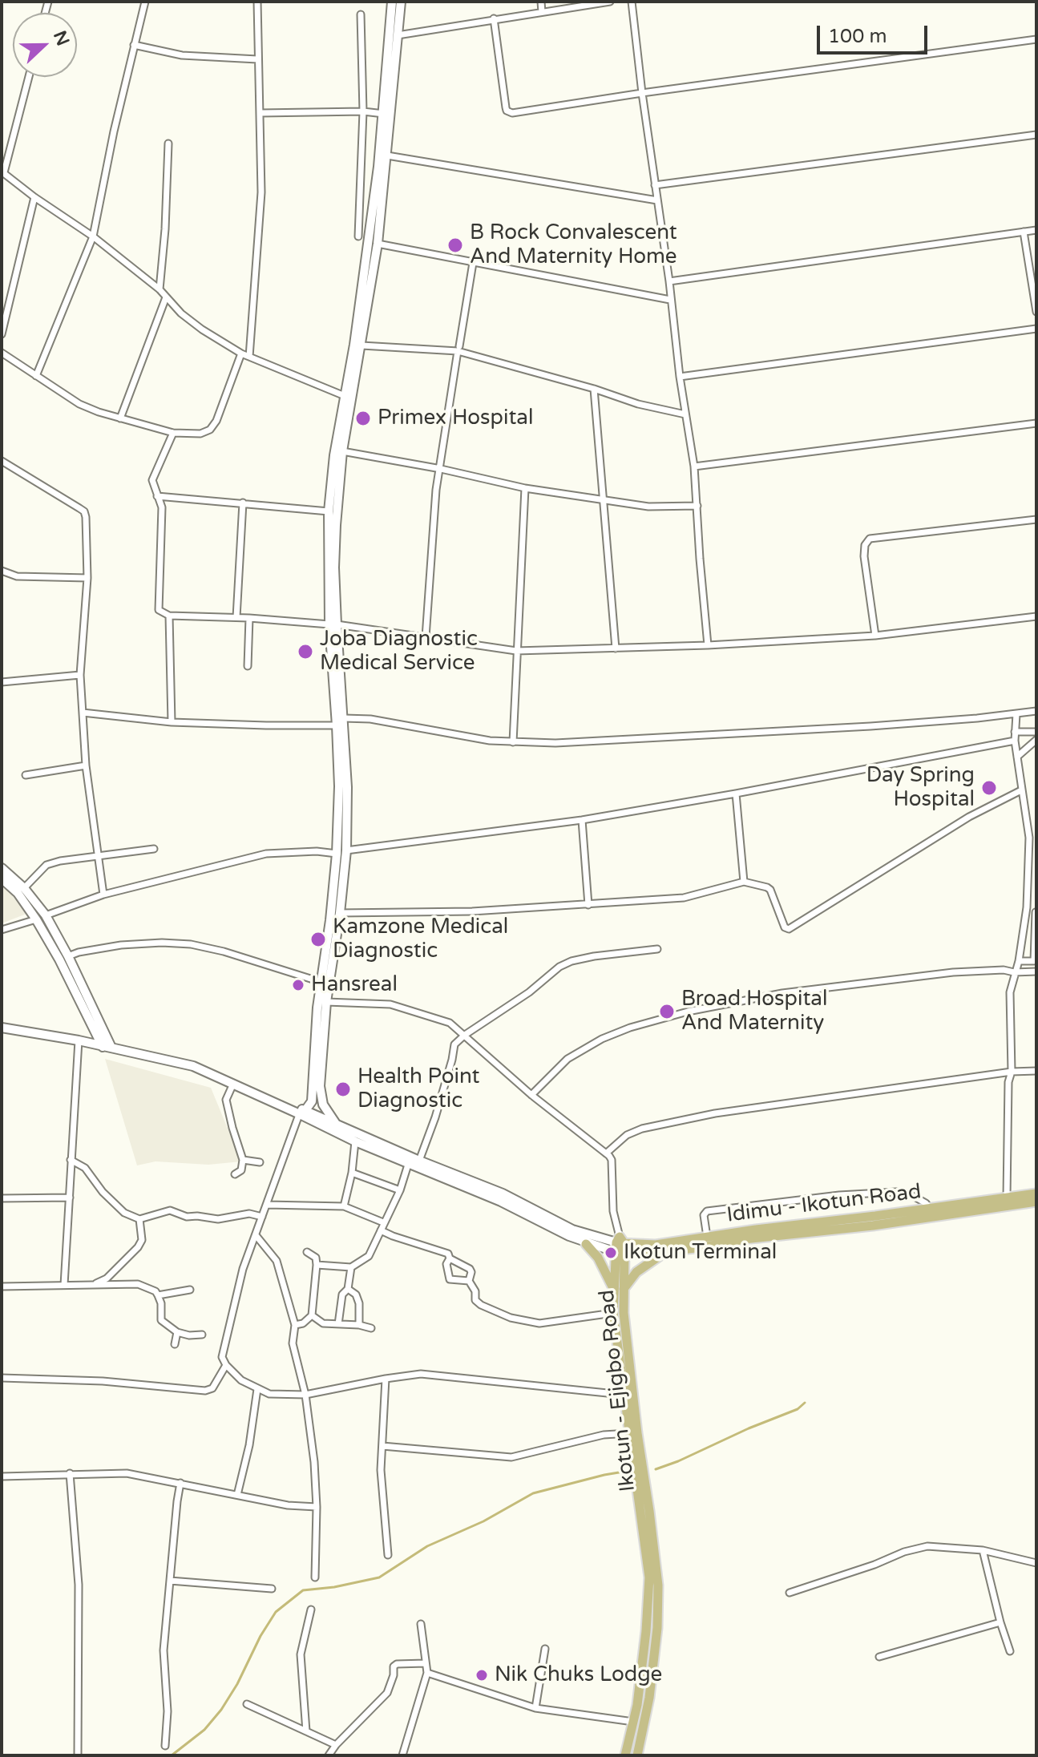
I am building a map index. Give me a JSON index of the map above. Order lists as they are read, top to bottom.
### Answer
{
  "streets": {
    "main road": ["Idimu - Ikotun Road", "Ikotun - Ejigbo Road"]
  },
  "crossings": [
    ["Idimu - Ikotun Road", "Ikotun - Ejigbo Road"]
  ],
  "places": [
    "B Rock Convalescent And Maternity Home",
    "Primex Hospital",
    "Joba Diagnostic Medical Service",
    "Day Spring Hospital",
    "Kamzone Medical Diagnostic",
    "Hansreal",
    "Broad Hospital And Maternity",
    "Health Point Diagnostic",
    "Ikotun Terminal",
    "Nik Chuks Lodge"
  ],
  "scale_bar": "100 m",
  "north": "right"
}
